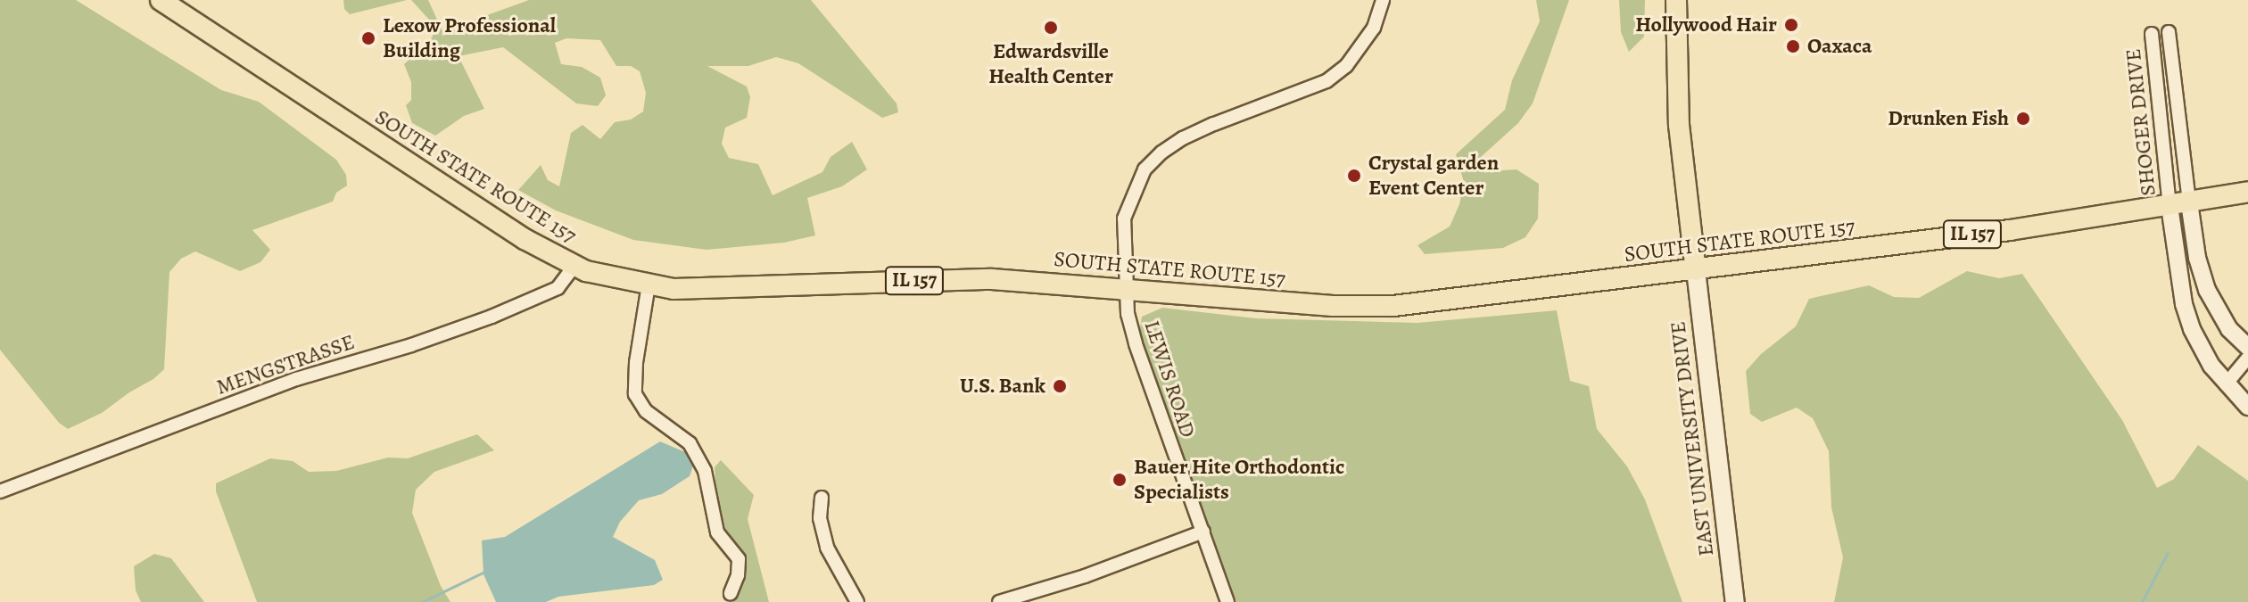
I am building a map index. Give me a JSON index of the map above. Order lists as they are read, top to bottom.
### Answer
{
  "streets": {
    "main road": ["SOUTH STATE ROUTE 157", "IL 157", "EAST UNIVERSITY DRIVE"],
    "street": ["SHOGER DRIVE", "MENGSTRASSE", "LEWIS ROAD"]
  },
  "crossings": [
    ["SHOGER DRIVE", "SOUTH STATE ROUTE 157"],
    ["SOUTH STATE ROUTE 157", "MENGSTRASSE"],
    ["SOUTH STATE ROUTE 157", "LEWIS ROAD"],
    ["SOUTH STATE ROUTE 157", "EAST UNIVERSITY DRIVE"]
  ],
  "places": [
    "Hollywood Hair",
    "Edwardsville Health Center",
    "Lexow Professional Building",
    "Oaxaca",
    "Drunken Fish",
    "Crystal garden Event Center",
    "U.S. Bank",
    "Bauer Hite Orthodontic Specialists"
  ]
}
